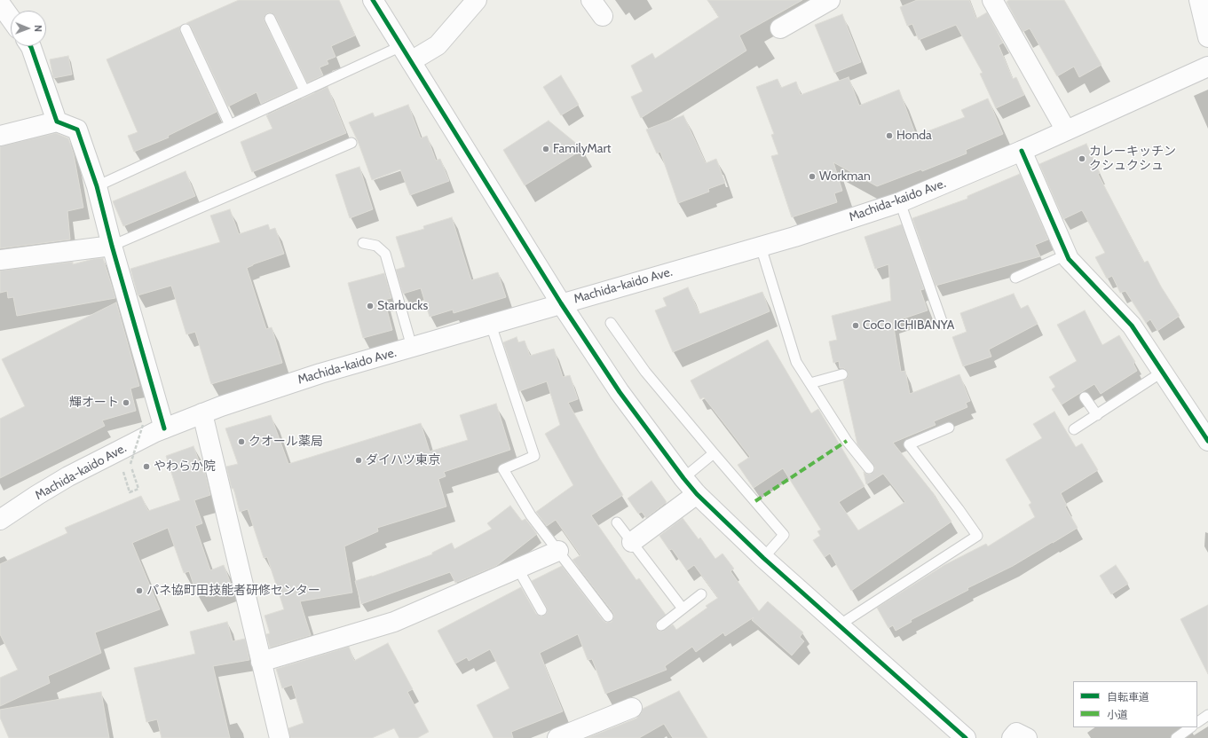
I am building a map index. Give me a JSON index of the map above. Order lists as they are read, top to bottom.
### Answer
{
  "streets": {
    "street": ["Machida-kaido Ave."]
  },
  "places": [
    "Honda",
    "FamilyMart",
    "カレーキッチン クシュクシュ",
    "Workman",
    "Starbucks",
    "CoCo ICHIBANYA",
    "輝オート",
    "クオール薬局",
    "ダイハツ東京",
    "やわらか院",
    "パネ協町田技能者研修センター"
  ],
  "legend": ["自転車道", "小道"],
  "north": "right"
}
